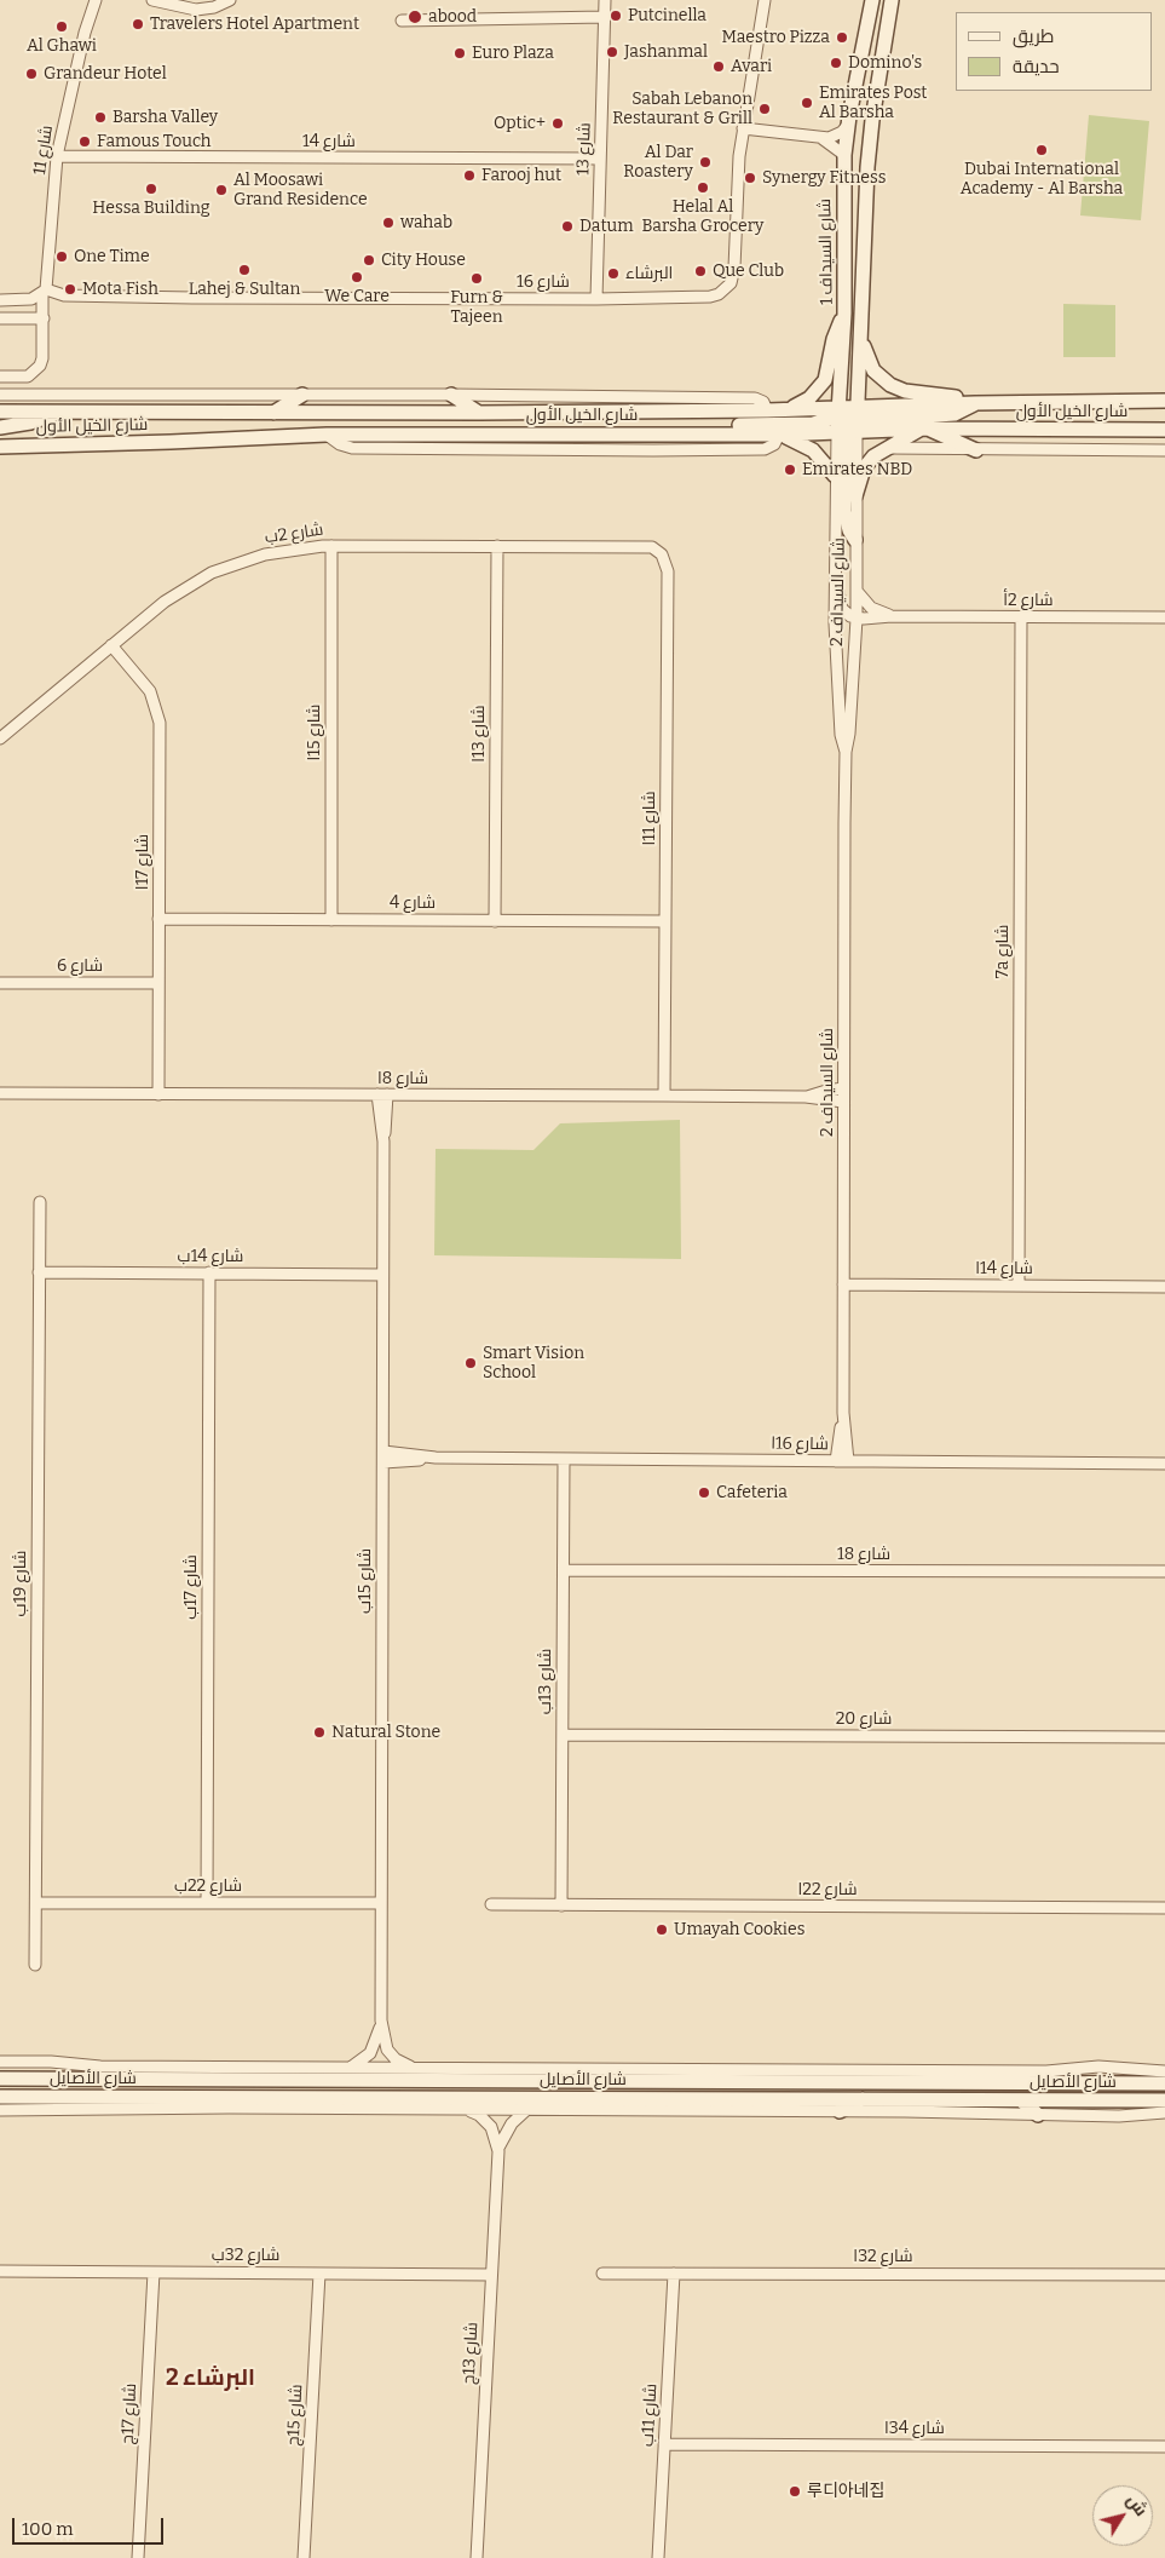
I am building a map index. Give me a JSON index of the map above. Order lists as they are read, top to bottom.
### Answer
{
  "streets": {
    "street": [
      "شارع 14",
      "شارع 13",
      "شارع 11",
      "شارع السيداف 1",
      "شارع 16",
      "شارع الخيل الأول",
      "شارع 2ب",
      "شارع السيداف 2",
      "شارع 2أ",
      "شارع 15ا",
      "شارع 13ا",
      "شارع 11ا",
      "شارع 17ا",
      "شارع 4",
      "7a شارع",
      "شارع 6",
      "شارع 8ا",
      "شارع 14ب",
      "شارع 14ا",
      "شارع 16ا",
      "شارع 18",
      "شارع 15ب",
      "شارع 19ب",
      "شارع 17ب",
      "شارع 13ب",
      "شارع 20",
      "شارع 22ب",
      "شارع 22ا",
      "شارع الأصايل",
      "شارع 32ب",
      "شارع 32ا",
      "شارع 13ج",
      "شارع 17ج",
      "شارع 15ج",
      "شارع 11ب",
      "شارع 34ا"
    ]
  },
  "crossings": [
    ["شارع 14", "شارع 13"],
    ["شارع 14", "شارع 11"],
    ["شارع 13", "شارع 16"],
    ["شارع 11", "شارع 16"],
    ["شارع السيداف 1", "شارع الخيل الأول"],
    ["شارع السيداف 1", "شارع السيداف 2"],
    ["شارع الخيل الأول", "شارع السيداف 2"],
    ["شارع 2ب", "شارع 15ا"],
    ["شارع 2ب", "شارع 13ا"],
    ["شارع 2ب", "شارع 11ا"],
    ["شارع 2ب", "شارع 17ا"],
    ["شارع السيداف 2", "شارع 2أ"],
    ["شارع السيداف 2", "شارع 8ا"],
    ["شارع السيداف 2", "شارع 14ا"],
    ["شارع السيداف 2", "شارع 16ا"],
    ["شارع 2أ", "7a شارع"],
    ["شارع 15ا", "شارع 4"],
    ["شارع 13ا", "شارع 4"],
    ["شارع 11ا", "شارع 4"],
    ["شارع 11ا", "شارع 8ا"],
    ["شارع 17ا", "شارع 4"],
    ["شارع 17ا", "شارع 6"],
    ["شارع 17ا", "شارع 8ا"],
    ["7a شارع", "شارع 14ا"],
    ["شارع 8ا", "شارع 15ب"],
    ["شارع 14ب", "شارع 15ب"],
    ["شارع 14ب", "شارع 19ب"],
    ["شارع 14ب", "شارع 17ب"],
    ["شارع 16ا", "شارع 15ب"],
    ["شارع 16ا", "شارع 13ب"],
    ["شارع 18", "شارع 13ب"],
    ["شارع 15ب", "شارع 22ب"],
    ["شارع 19ب", "شارع 22ب"],
    ["شارع 17ب", "شارع 22ب"],
    ["شارع 13ب", "شارع 20"],
    ["شارع 13ب", "شارع 22ا"],
    ["شارع 32ب", "شارع 13ج"],
    ["شارع 32ب", "شارع 17ج"],
    ["شارع 32ب", "شارع 15ج"],
    ["شارع 32ا", "شارع 11ب"],
    ["شارع 11ب", "شارع 34ا"]
  ],
  "districts": ["البرشاء 2"],
  "places": [
    "Putcinella",
    "abood",
    "Travelers Hotel Apartment",
    "Al Ghawi",
    "Maestro Pizza",
    "Jashanmal",
    "Euro Plaza",
    "Domino's",
    "Avari",
    "Grandeur Hotel",
    "Emirates Post Al Barsha",
    "Sabah Lebanon Restaurant & Grill",
    "Barsha Valley",
    "Optic+",
    "Famous Touch",
    "Dubai International Academy - Al Barsha",
    "Al Dar Roastery",
    "Farooj hut",
    "Synergy Fitness",
    "Helal Al Barsha Grocery",
    "Hessa Building",
    "Al Moosawi Grand Residence",
    "wahab",
    "Datum",
    "One Time",
    "City House",
    "Lahej & Sultan",
    "Que Club",
    "البرشاء",
    "We Care",
    "Furn & Tajeen",
    "Mota Fish",
    "Emirates NBD",
    "Smart Vision School",
    "Cafeteria",
    "Natural Stone",
    "Umayah Cookies",
    "루디아네집"
  ],
  "legend": ["طريق", "حديقة"],
  "scale_bar": "100 m",
  "north": "top right"
}
